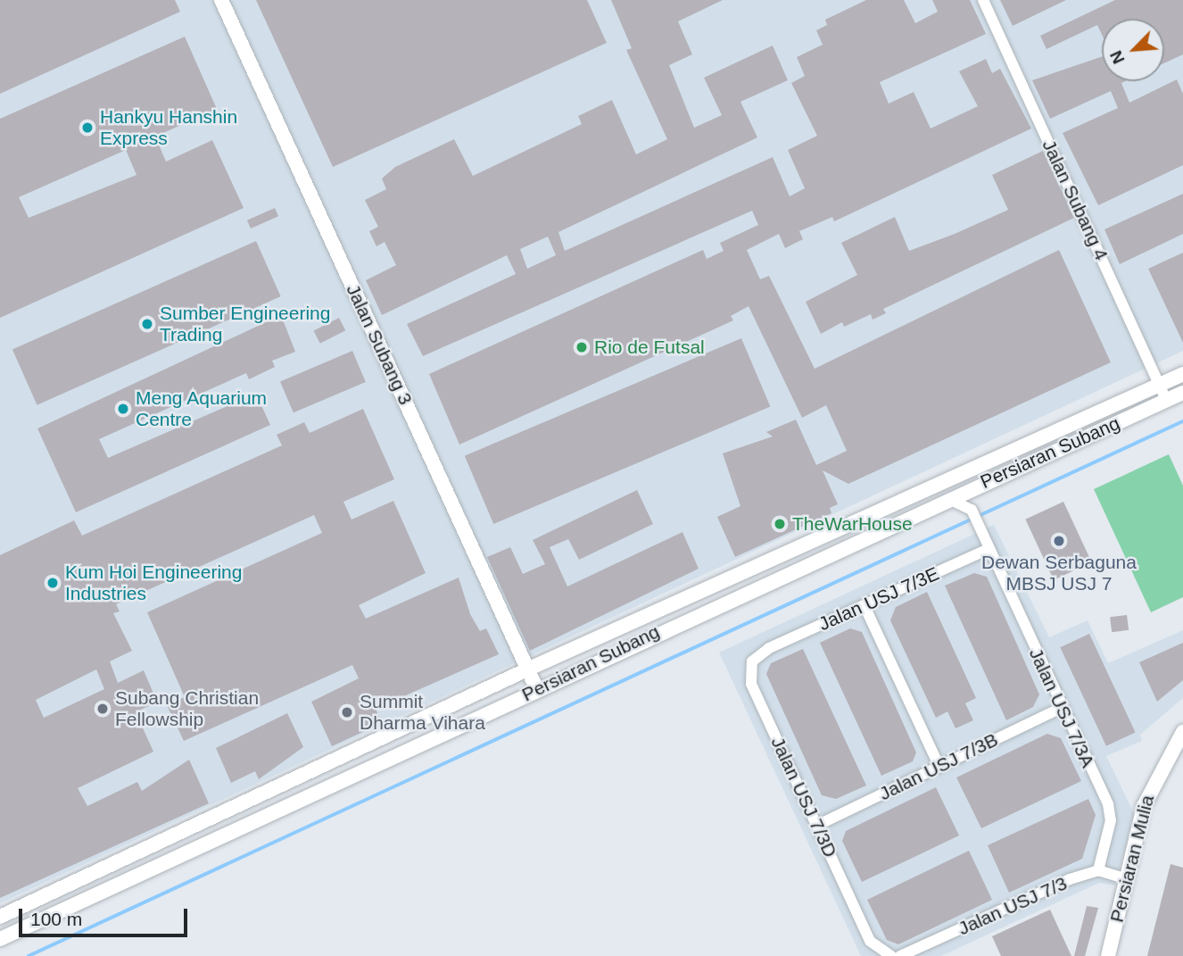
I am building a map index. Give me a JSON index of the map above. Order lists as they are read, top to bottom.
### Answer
{
  "streets": {
    "street": [
      "Jalan Subang 4",
      "Jalan Subang 3",
      "Persiaran Subang",
      "Jalan USJ 7/3E",
      "Jalan USJ 7/3A",
      "Jalan USJ 7/3B",
      "Jalan USJ 7/3D",
      "Persiaran Mulia",
      "Jalan USJ 7/3"
    ]
  },
  "crossings": [
    ["Jalan Subang 4", "Persiaran Subang"],
    ["Jalan Subang 3", "Persiaran Subang"],
    ["Jalan USJ 7/3E", "Jalan USJ 7/3A"],
    ["Jalan USJ 7/3E", "Jalan USJ 7/3D"],
    ["Jalan USJ 7/3A", "Jalan USJ 7/3B"],
    ["Jalan USJ 7/3A", "Jalan USJ 7/3"],
    ["Jalan USJ 7/3B", "Jalan USJ 7/3D"]
  ],
  "places": [
    "Hankyu Hanshin Express",
    "Sumber Engineering Trading",
    "Rio de Futsal",
    "Meng Aquarium Centre",
    "TheWarHouse",
    "Dewan Serbaguna MBSJ USJ 7",
    "Kum Hoi Engineering Industries",
    "Subang Christian Fellowship",
    "Summit Dharma Vihara"
  ],
  "scale_bar": "100 m",
  "north": "bottom left"
}
